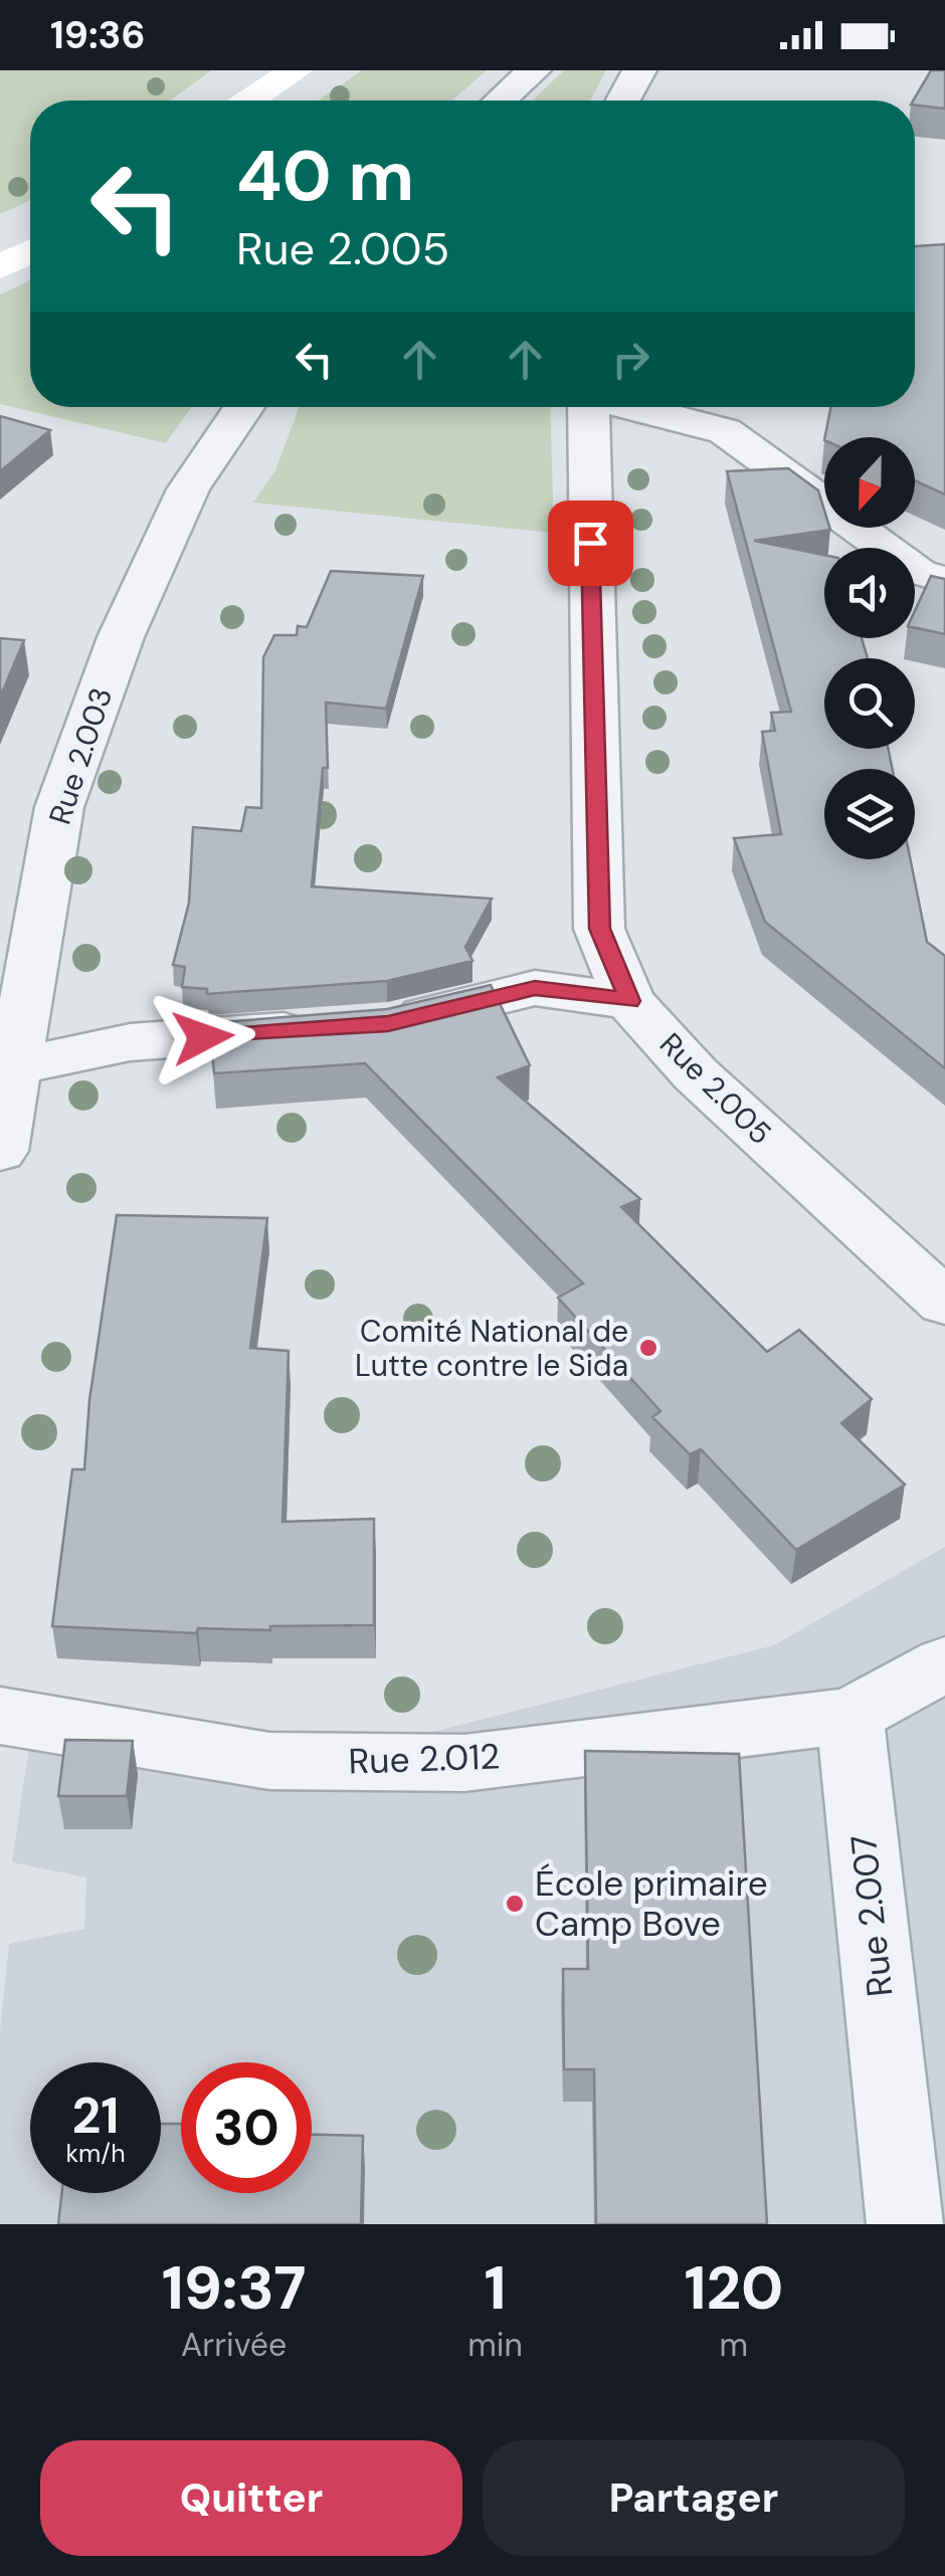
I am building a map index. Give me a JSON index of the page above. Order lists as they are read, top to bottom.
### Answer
{
  "streets": {
    "street": [
      "Rue 2.003",
      "Rue 2.005",
      "Rue 2.012",
      "Rue 2.007"
    ]
  },
  "crossings": [
    ["Rue 2.012", "Rue 2.007"]
  ],
  "places": ["Comité National de Lutte contre le Sida", "École primaire Camp Bove"],
  "north": "bottom",
  "page": {
    "status": "19:36",
    "turn": ["40 m", "Rue 2.005"],
    "speed": "21 km/h",
    "limit": "30",
    "eta": [
      "19:37",
      "Arrivée",
      "1",
      "min",
      "120",
      "m"
    ],
    "buttons": ["Quitter", "Partager"]
  }
}
